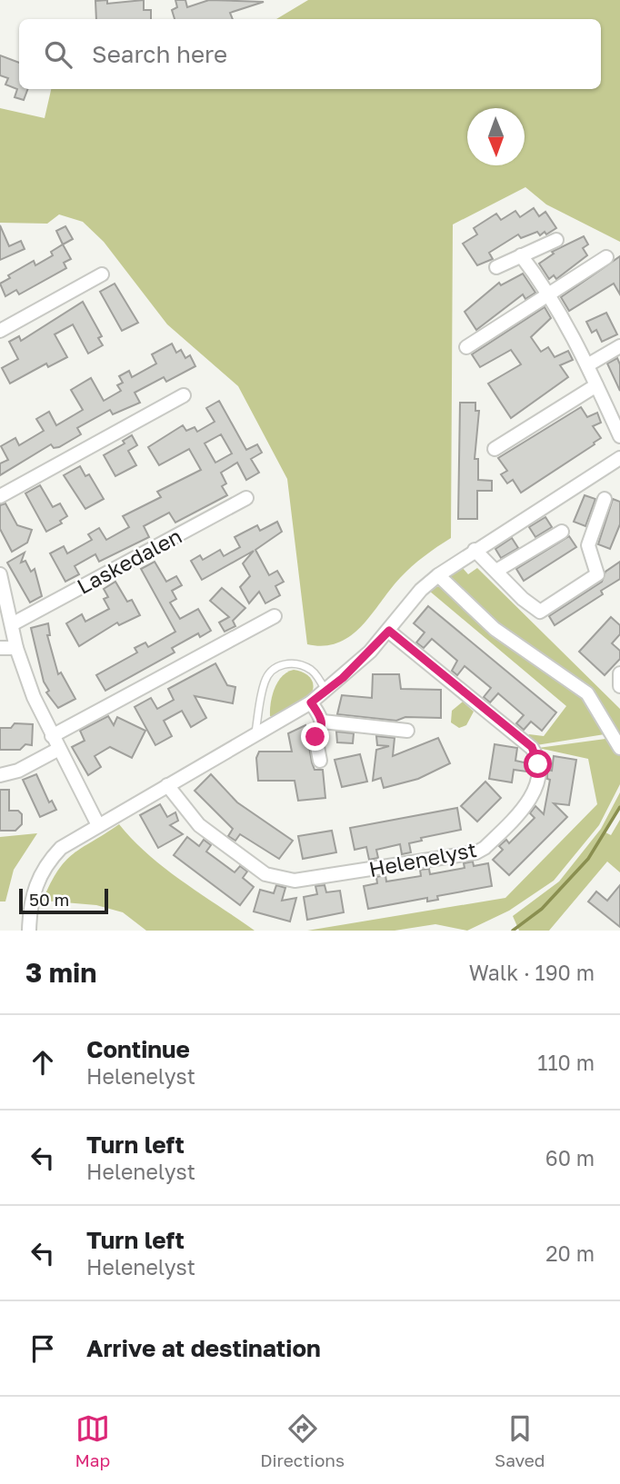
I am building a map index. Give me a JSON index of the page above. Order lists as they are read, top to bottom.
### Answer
{
  "streets": {
    "street": ["Laskedalen", "Helenelyst"]
  },
  "scale_bar": "50 m",
  "north": "bottom",
  "page": {
    "search": "Search here",
    "scale": "50 m",
    "heading": ["3 min", "Walk · 190 m"],
    "list": [
      ["Continue", "Helenelyst", "110 m"],
      ["Turn left", "Helenelyst", "60 m"],
      ["Turn left", "Helenelyst", "20 m"],
      "Arrive at destination"
    ],
    "nav": ["Map", "Directions", "Saved"]
  }
}
